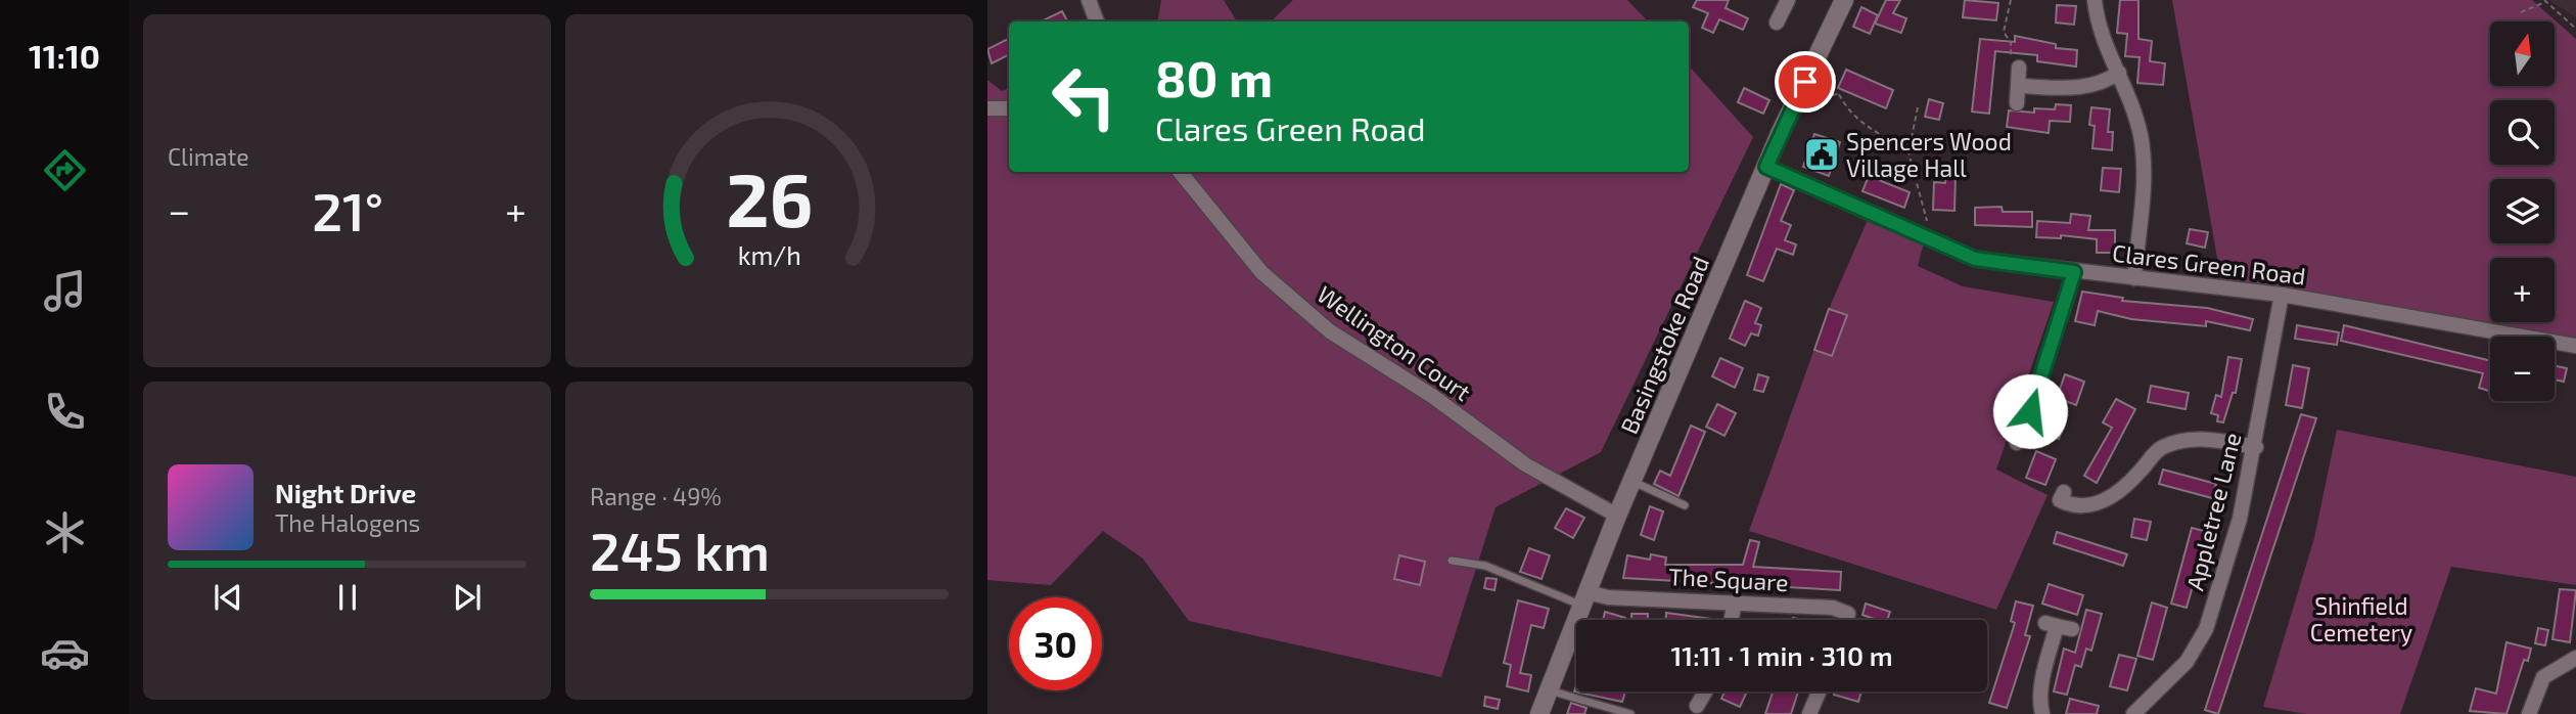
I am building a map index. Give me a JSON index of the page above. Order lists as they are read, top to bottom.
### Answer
{
  "streets": {
    "street": [
      "Clares Green Road",
      "Wellington Court",
      "Basingstoke Road",
      "Appletree Lane",
      "The Square"
    ]
  },
  "crossings": [
    ["Clares Green Road", "Basingstoke Road"],
    ["Clares Green Road", "Appletree Lane"],
    ["Wellington Court", "Basingstoke Road"],
    ["Basingstoke Road", "The Square"]
  ],
  "parks": ["Shinfield Cemetery"],
  "places": {
    "public building": ["Spencers Wood Village Hall"]
  },
  "north": "top",
  "page": {
    "tabs": "11:10",
    "tile": [
      "Climate",
      ["Range · 49%", "245 km"]
    ],
    "map_buttons": ["+", "−"],
    "turn": ["80 m", "Clares Green Road"],
    "heat": ["−", "21°", "+"],
    "song": ["Night Drive", "The Halogens"],
    "limit": "30",
    "trip": "11:11 · 1 min · 310 m",
    "gauge": ["26", "km/h"]
  }
}
